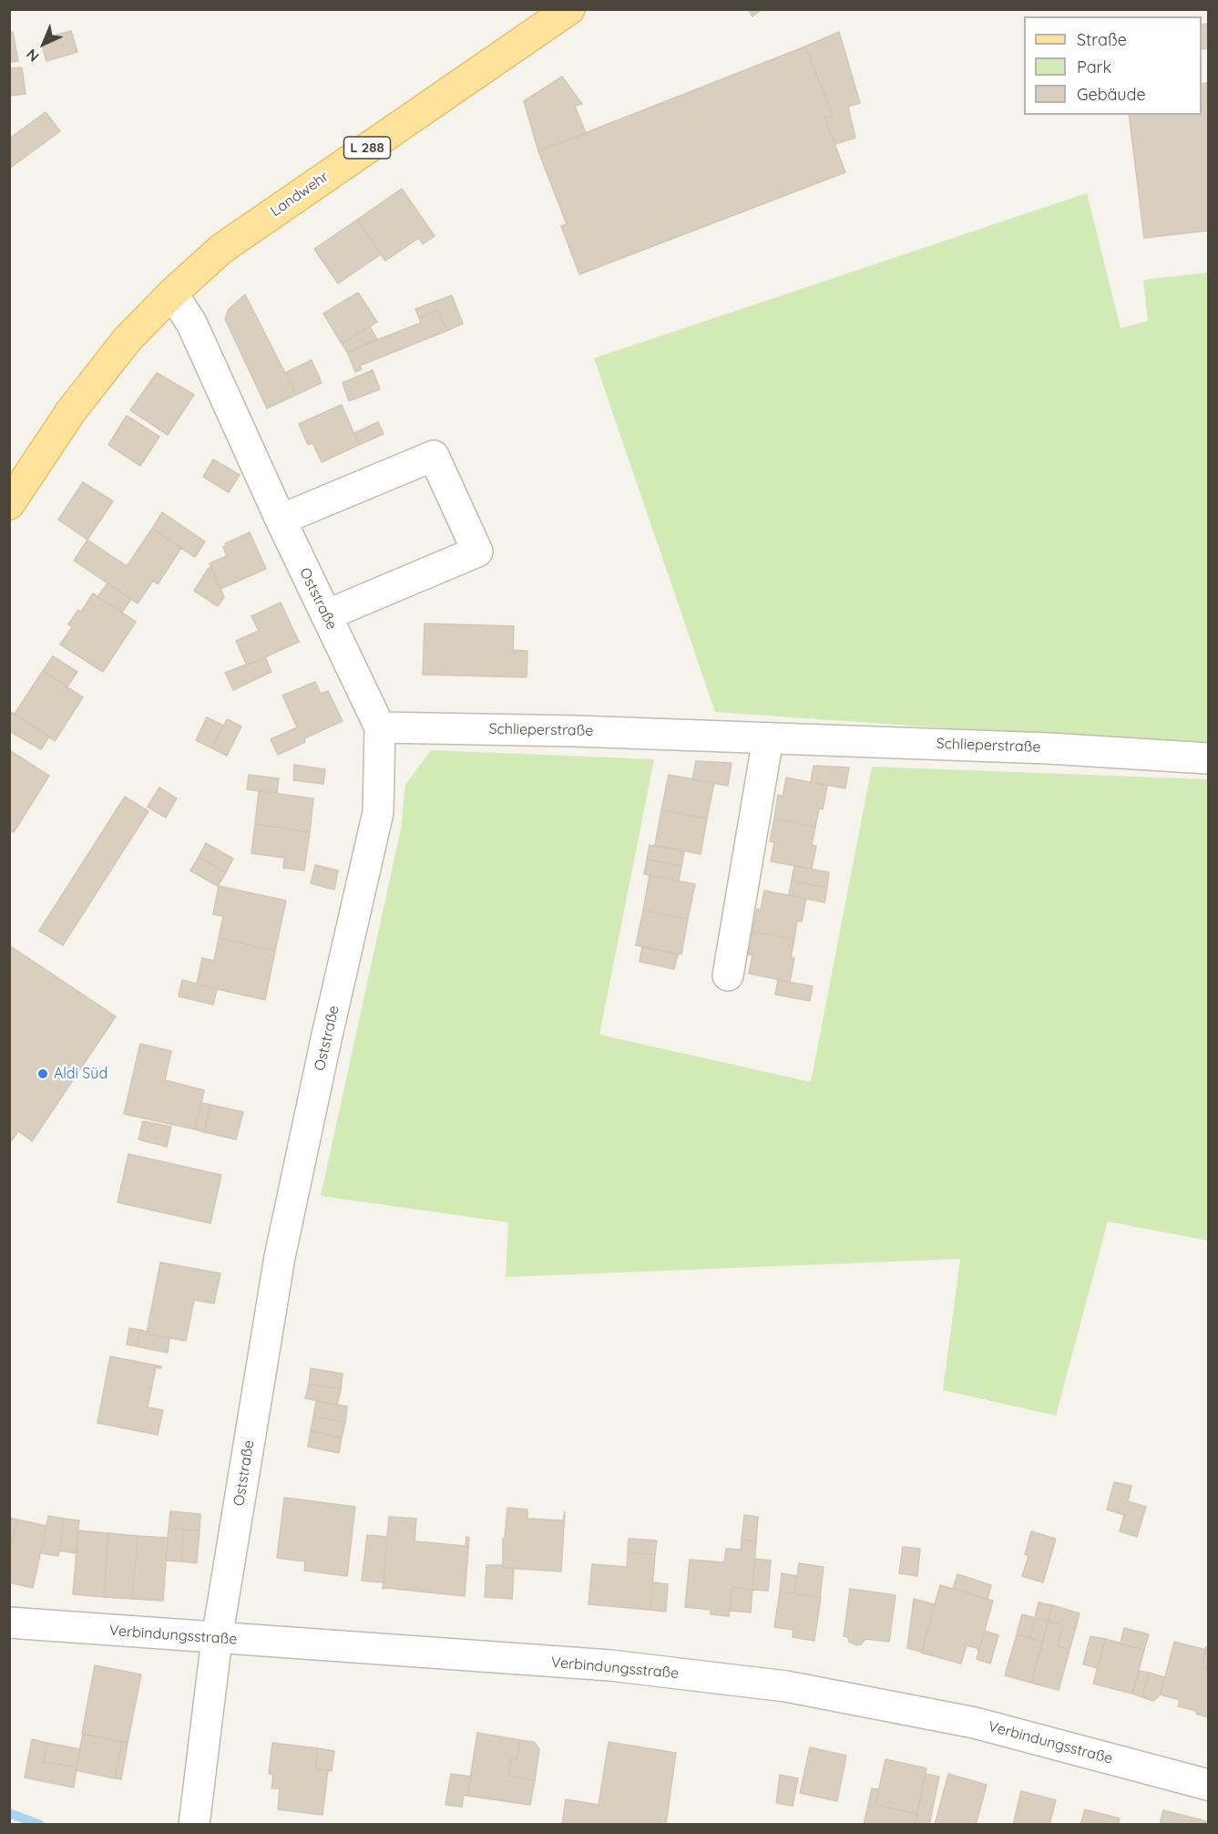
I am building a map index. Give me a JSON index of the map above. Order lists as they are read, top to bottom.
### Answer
{
  "streets": {
    "main road": ["L 288", "Landwehr"],
    "street": ["Oststraße", "Schlieperstraße", "Verbindungsstraße"]
  },
  "crossings": [
    ["L 288", "Landwehr"],
    ["L 288", "Oststraße"],
    ["Landwehr", "Oststraße"],
    ["Oststraße", "Schlieperstraße"],
    ["Oststraße", "Verbindungsstraße"]
  ],
  "places": ["Aldi Süd"],
  "legend": ["Straße", "Park", "Gebäude"],
  "north": "bottom left"
}
